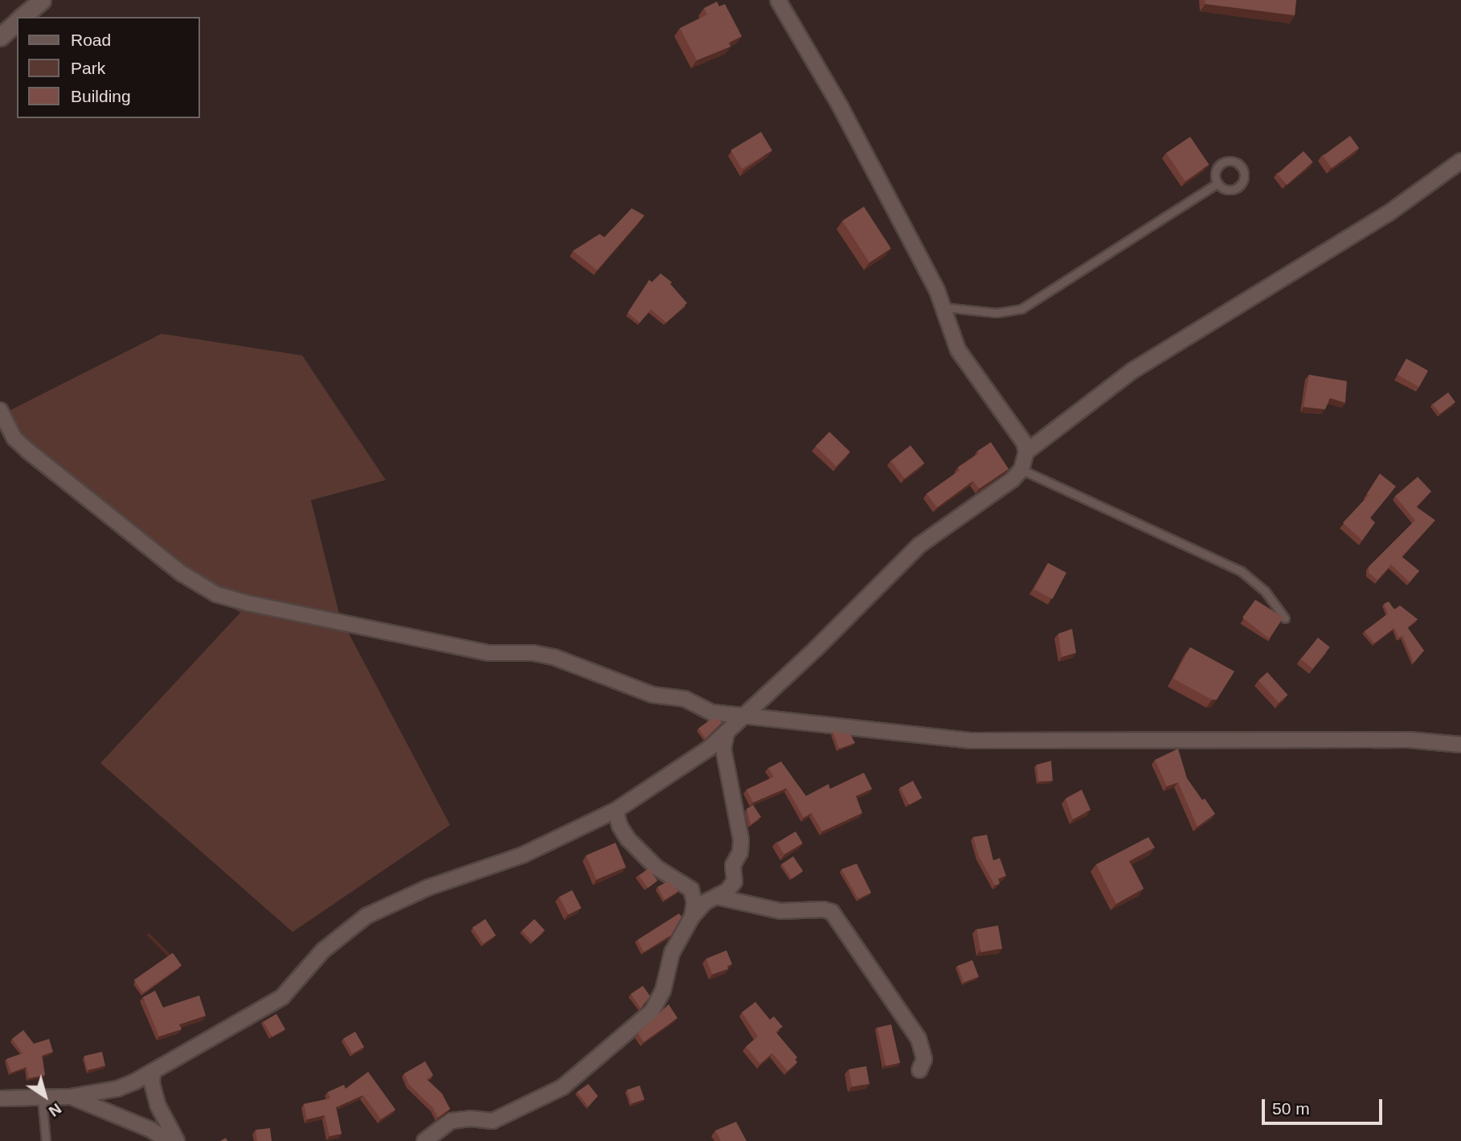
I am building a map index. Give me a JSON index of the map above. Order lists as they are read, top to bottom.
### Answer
{
  "legend": ["Road", "Park", "Building"],
  "scale_bar": "50 m",
  "north": "bottom right"
}
